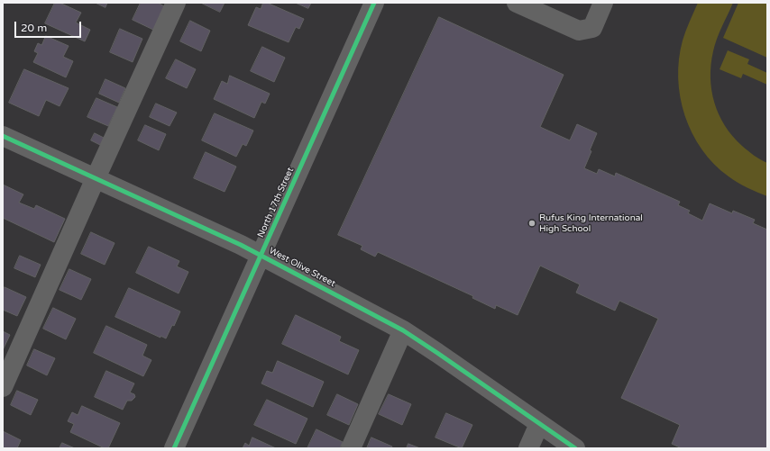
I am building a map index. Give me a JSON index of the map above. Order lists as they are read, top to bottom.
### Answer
{
  "streets": {
    "street": ["North 17th Street", "West Olive Street"]
  },
  "crossings": [
    ["North 17th Street", "West Olive Street"]
  ],
  "places": ["Rufus King International High School"],
  "scale_bar": "20 m"
}
